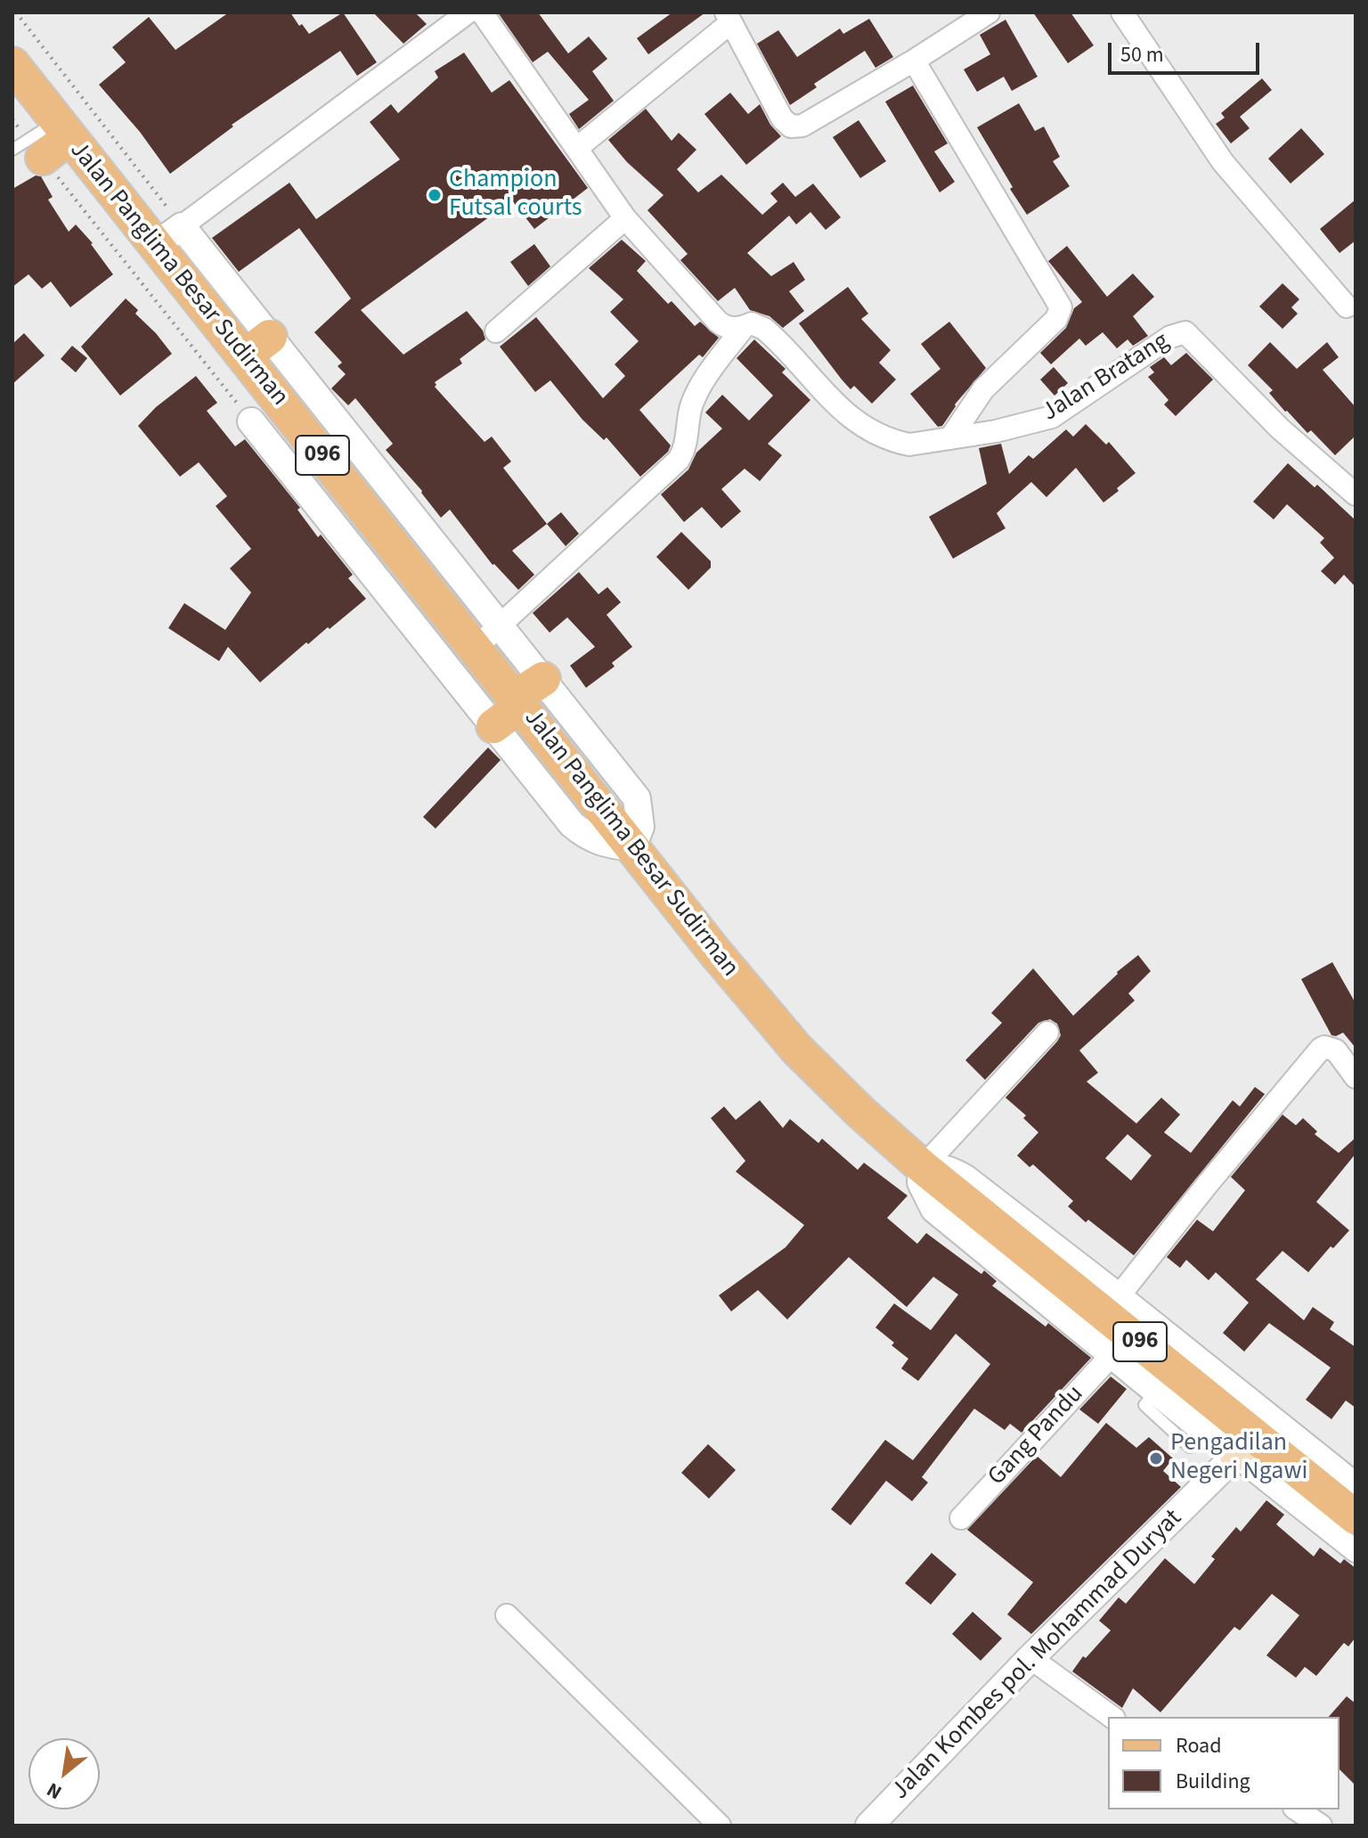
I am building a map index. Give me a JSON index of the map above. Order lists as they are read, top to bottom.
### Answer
{
  "streets": {
    "main road": ["Jalan Panglima Besar Sudirman", "096"],
    "street": ["Jalan Bratang", "Gang Pandu", "Jalan Kombes pol. Mohammad Duryat"]
  },
  "crossings": [
    ["Jalan Panglima Besar Sudirman", "Jalan Kombes pol. Mohammad Duryat"]
  ],
  "places": ["Champion Futsal courts", "Pengadilan Negeri Ngawi"],
  "legend": ["Road", "Building"],
  "scale_bar": "50 m",
  "north": "bottom left"
}
